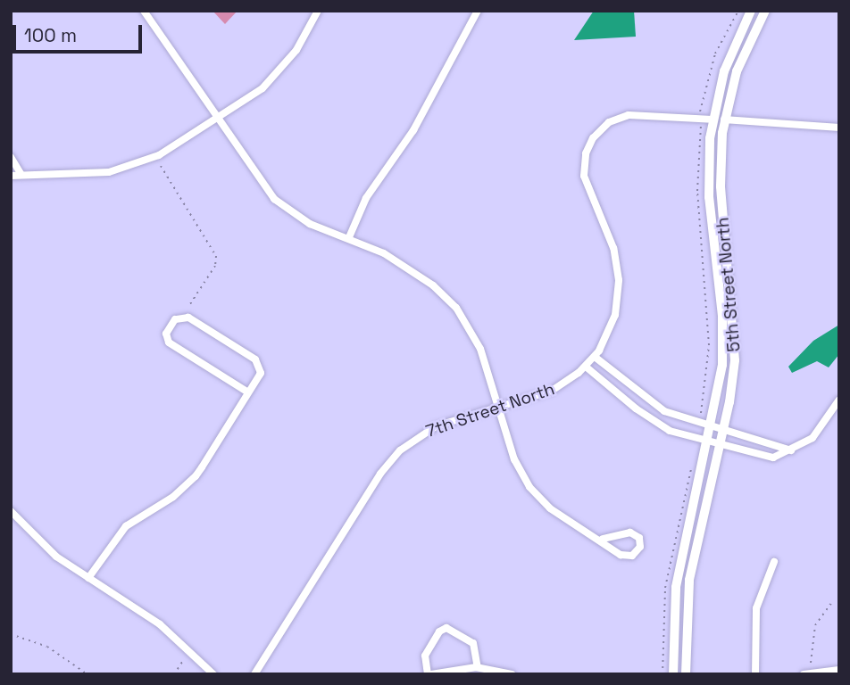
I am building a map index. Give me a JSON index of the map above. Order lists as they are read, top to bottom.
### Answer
{
  "streets": {
    "street": ["5th Street North", "7th Street North"]
  },
  "crossings": [
    ["5th Street North", "7th Street North"]
  ],
  "scale_bar": "100 m"
}
